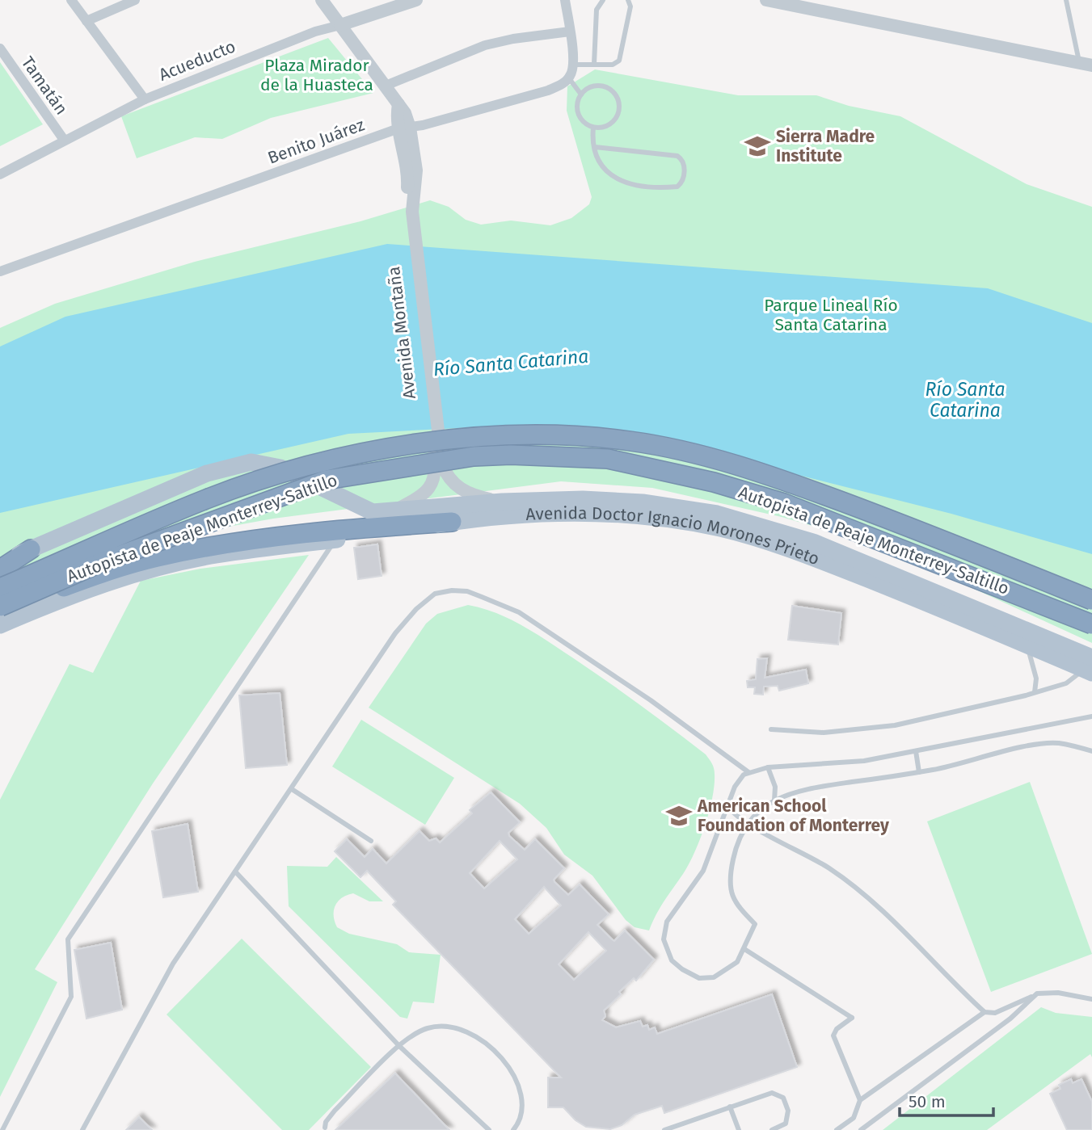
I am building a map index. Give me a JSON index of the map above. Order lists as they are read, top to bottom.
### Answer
{
  "streets": {
    "highway": ["Autopista de Peaje Monterrey-Saltillo"],
    "main road": ["Avenida Doctor Ignacio Morones Prieto"],
    "street": [
      "Acueducto",
      "Tamatán",
      "Benito Juárez",
      "Avenida Montaña"
    ]
  },
  "crossings": [
    ["Acueducto", "Tamatán"],
    ["Benito Juárez", "Avenida Montaña"],
    ["Avenida Montaña", "Avenida Doctor Ignacio Morones Prieto"]
  ],
  "water": ["Río Santa Catarina"],
  "parks": ["Plaza Mirador de la Huasteca", "Parque Lineal Río Santa Catarina"],
  "places": {
    "school or university": ["Sierra Madre Institute", "American School Foundation of Monterrey"]
  },
  "scale_bar": "50 m"
}
